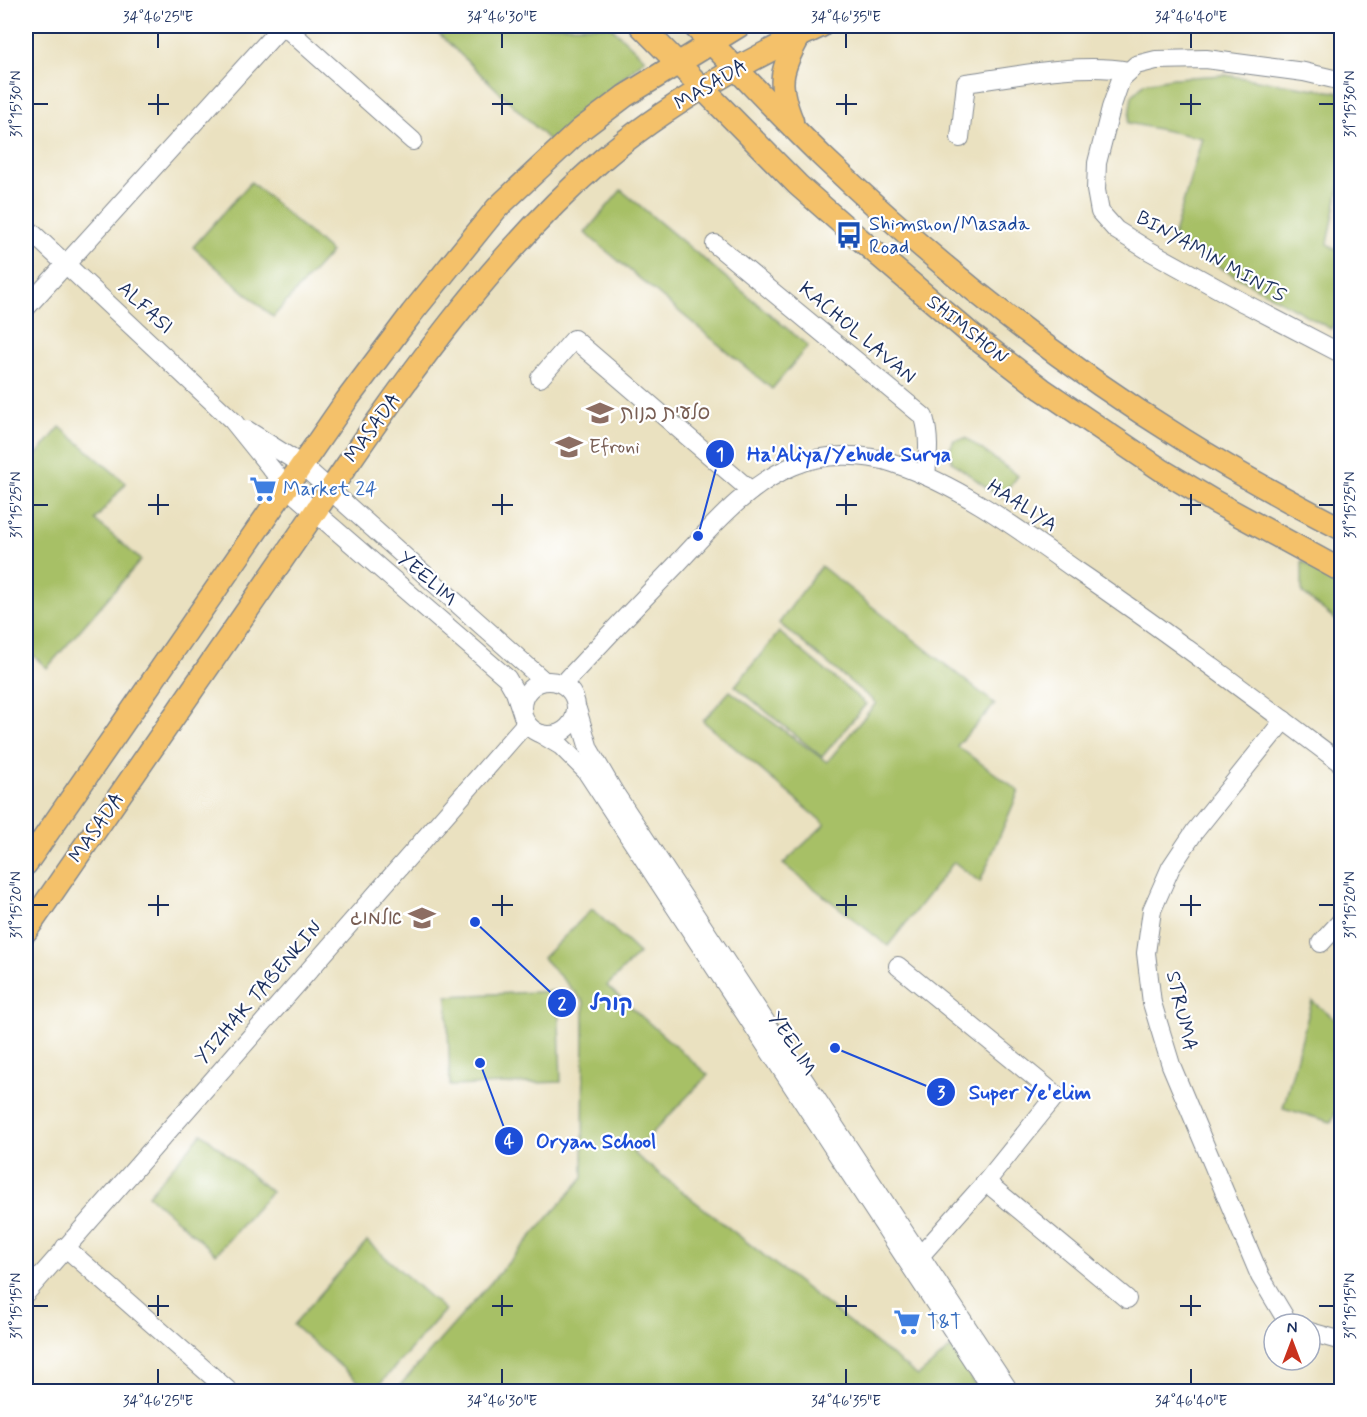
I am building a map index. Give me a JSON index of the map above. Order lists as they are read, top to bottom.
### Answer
{
  "streets": {
    "main road": ["MASADA", "SHIMSHON"],
    "street": [
      "BINYAMIN MINTS",
      "ALFASI",
      "KACHOL LAVAN",
      "HAALIYA",
      "YEELIM",
      "YIZHAK TABENKIN",
      "STRUMA"
    ]
  },
  "crossings": [
    ["MASADA", "ALFASI"],
    ["MASADA", "SHIMSHON"],
    ["MASADA", "YEELIM"],
    ["ALFASI", "YEELIM"],
    ["KACHOL LAVAN", "HAALIYA"],
    ["HAALIYA", "YEELIM"],
    ["HAALIYA", "YIZHAK TABENKIN"],
    ["HAALIYA", "STRUMA"],
    ["YEELIM", "YIZHAK TABENKIN"]
  ],
  "places": {
    "bus stop": ["Shimshon/Masada Road"],
    "school or university": ["סלעית בנות", "Efroni", "אלמוג"],
    "supermarket": ["Market 24", "T&T"],
    "other": [
      "Ha'Aliya/Yehude Surya",
      "קורל",
      "Super Ye'elim",
      "Oryan School"
    ]
  },
  "north": "top",
  "coordinates": [
    "34°46'25\"E",
    "34°46'30\"E",
    "34°46'35\"E",
    "34°46'40\"E",
    "31°15'30\"N",
    "31°15'25\"N",
    "31°15'20\"N",
    "31°15'15\"N"
  ]
}
